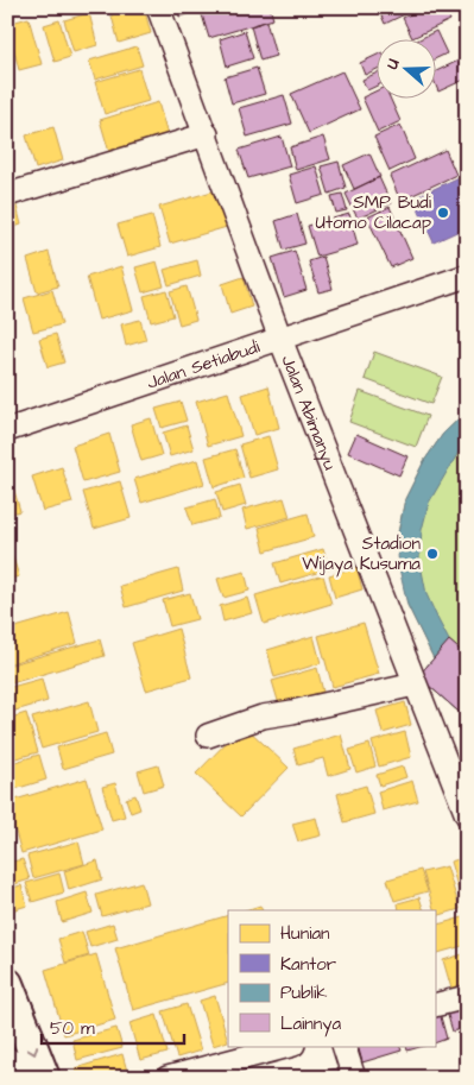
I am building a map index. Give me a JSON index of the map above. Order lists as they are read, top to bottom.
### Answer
{
  "streets": {
    "street": ["Jalan Setiabudi", "Jalan Abimanyu"]
  },
  "crossings": [
    ["Jalan Setiabudi", "Jalan Abimanyu"]
  ],
  "places": ["SMP Budi Utomo Cilacap", "Stadion Wijaya Kusuma"],
  "legend": [
    "Hunian",
    "Kantor",
    "Publik",
    "Lainnya"
  ],
  "scale_bar": "50 m",
  "north": "left"
}
